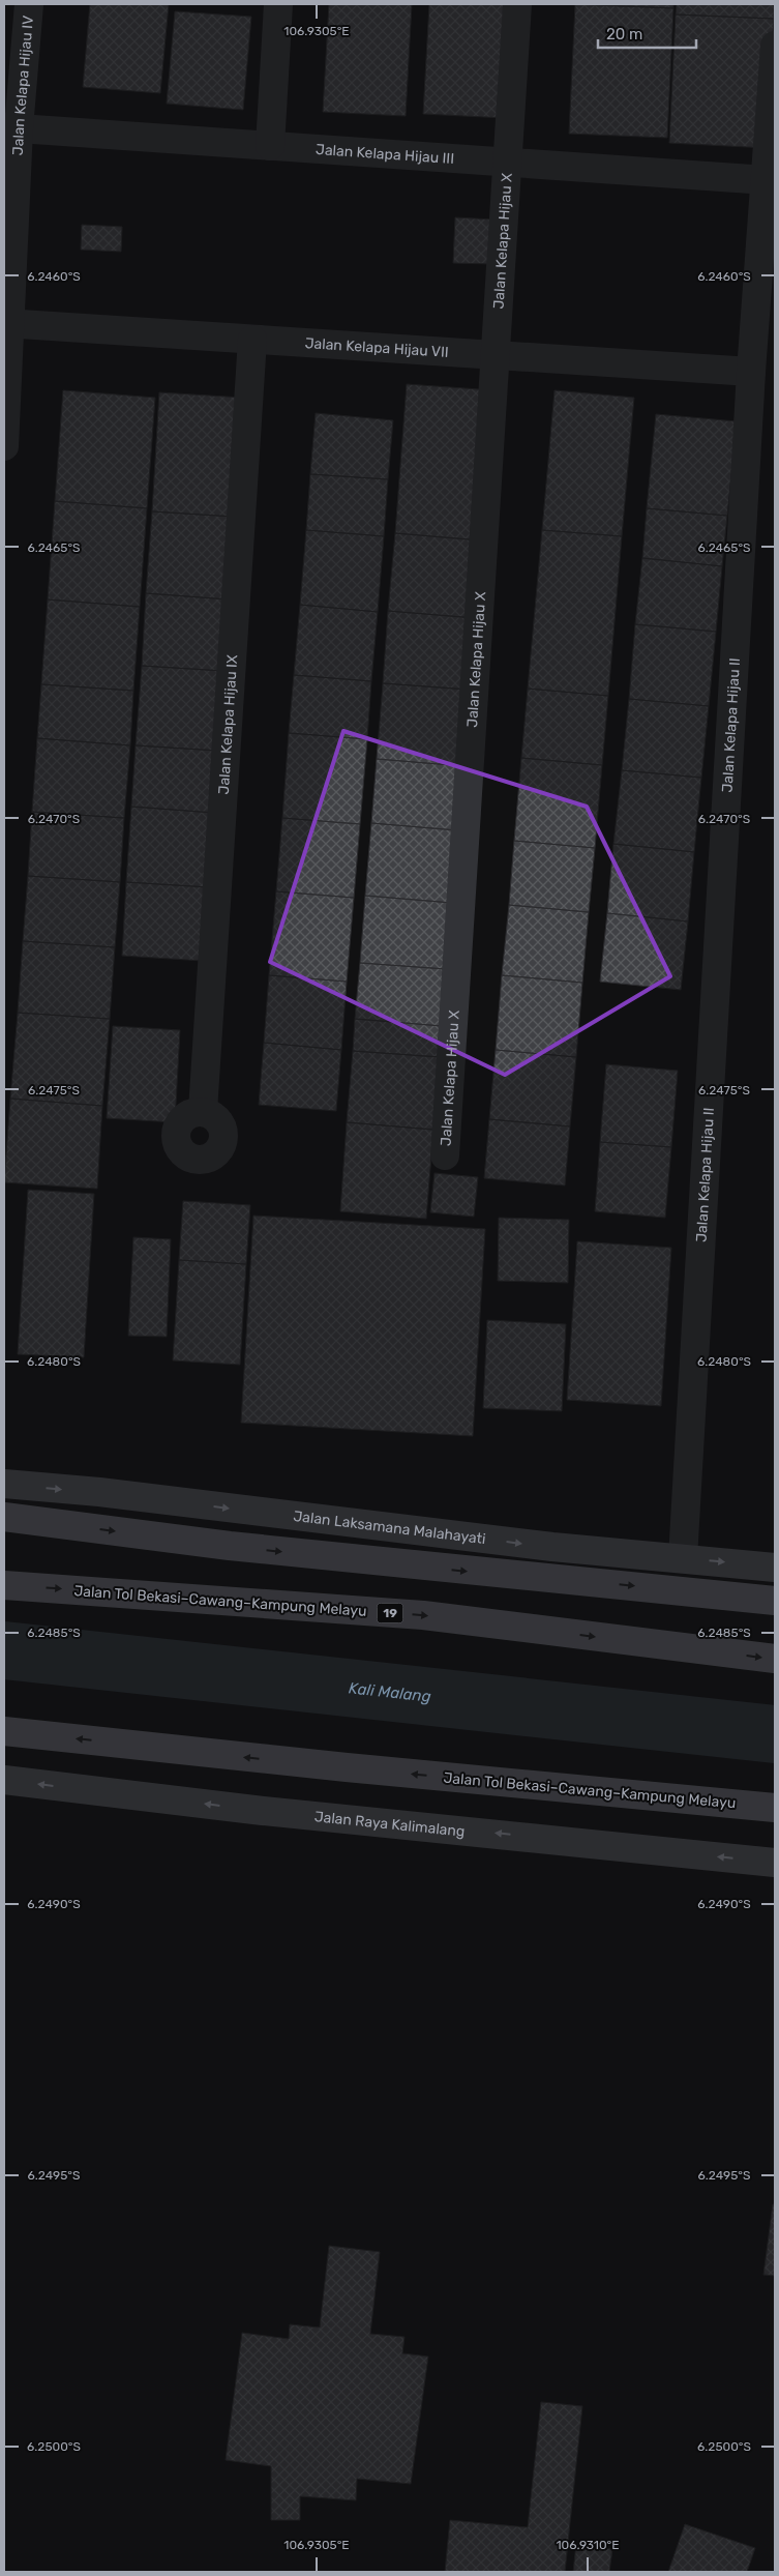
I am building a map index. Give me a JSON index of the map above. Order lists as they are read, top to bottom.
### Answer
{
  "streets": {
    "highway": ["Jalan Tol Bekasi–Cawang–Kampung Melayu", "19"],
    "main road": ["Jalan Laksamana Malahayati", "Jalan Raya Kalimalang"],
    "street": [
      "Jalan Kelapa Hijau IV",
      "Jalan Kelapa Hijau III",
      "Jalan Kelapa Hijau X",
      "Jalan Kelapa Hijau VII",
      "Jalan Kelapa Hijau II",
      "Jalan Kelapa Hijau IX"
    ]
  },
  "crossings": [
    ["Jalan Kelapa Hijau IV", "Jalan Kelapa Hijau III"],
    ["Jalan Kelapa Hijau IV", "Jalan Kelapa Hijau VII"],
    ["Jalan Kelapa Hijau III", "Jalan Kelapa Hijau X"],
    ["Jalan Kelapa Hijau III", "Jalan Kelapa Hijau II"],
    ["Jalan Kelapa Hijau X", "Jalan Kelapa Hijau VII"],
    ["Jalan Kelapa Hijau VII", "Jalan Kelapa Hijau II"],
    ["Jalan Kelapa Hijau VII", "Jalan Kelapa Hijau IX"],
    ["Jalan Kelapa Hijau II", "Jalan Laksamana Malahayati"]
  ],
  "one_way": ["Jalan Laksamana Malahayati", "Jalan Raya Kalimalang"],
  "water": ["Kali Malang"],
  "scale_bar": "20 m",
  "coordinates": [
    "106.9305°E",
    "6.2460°S",
    "6.2465°S",
    "6.2470°S",
    "6.2475°S",
    "6.2480°S",
    "6.2485°S",
    "6.2490°S",
    "6.2495°S",
    "6.2500°S",
    "106.9310°E"
  ]
}
